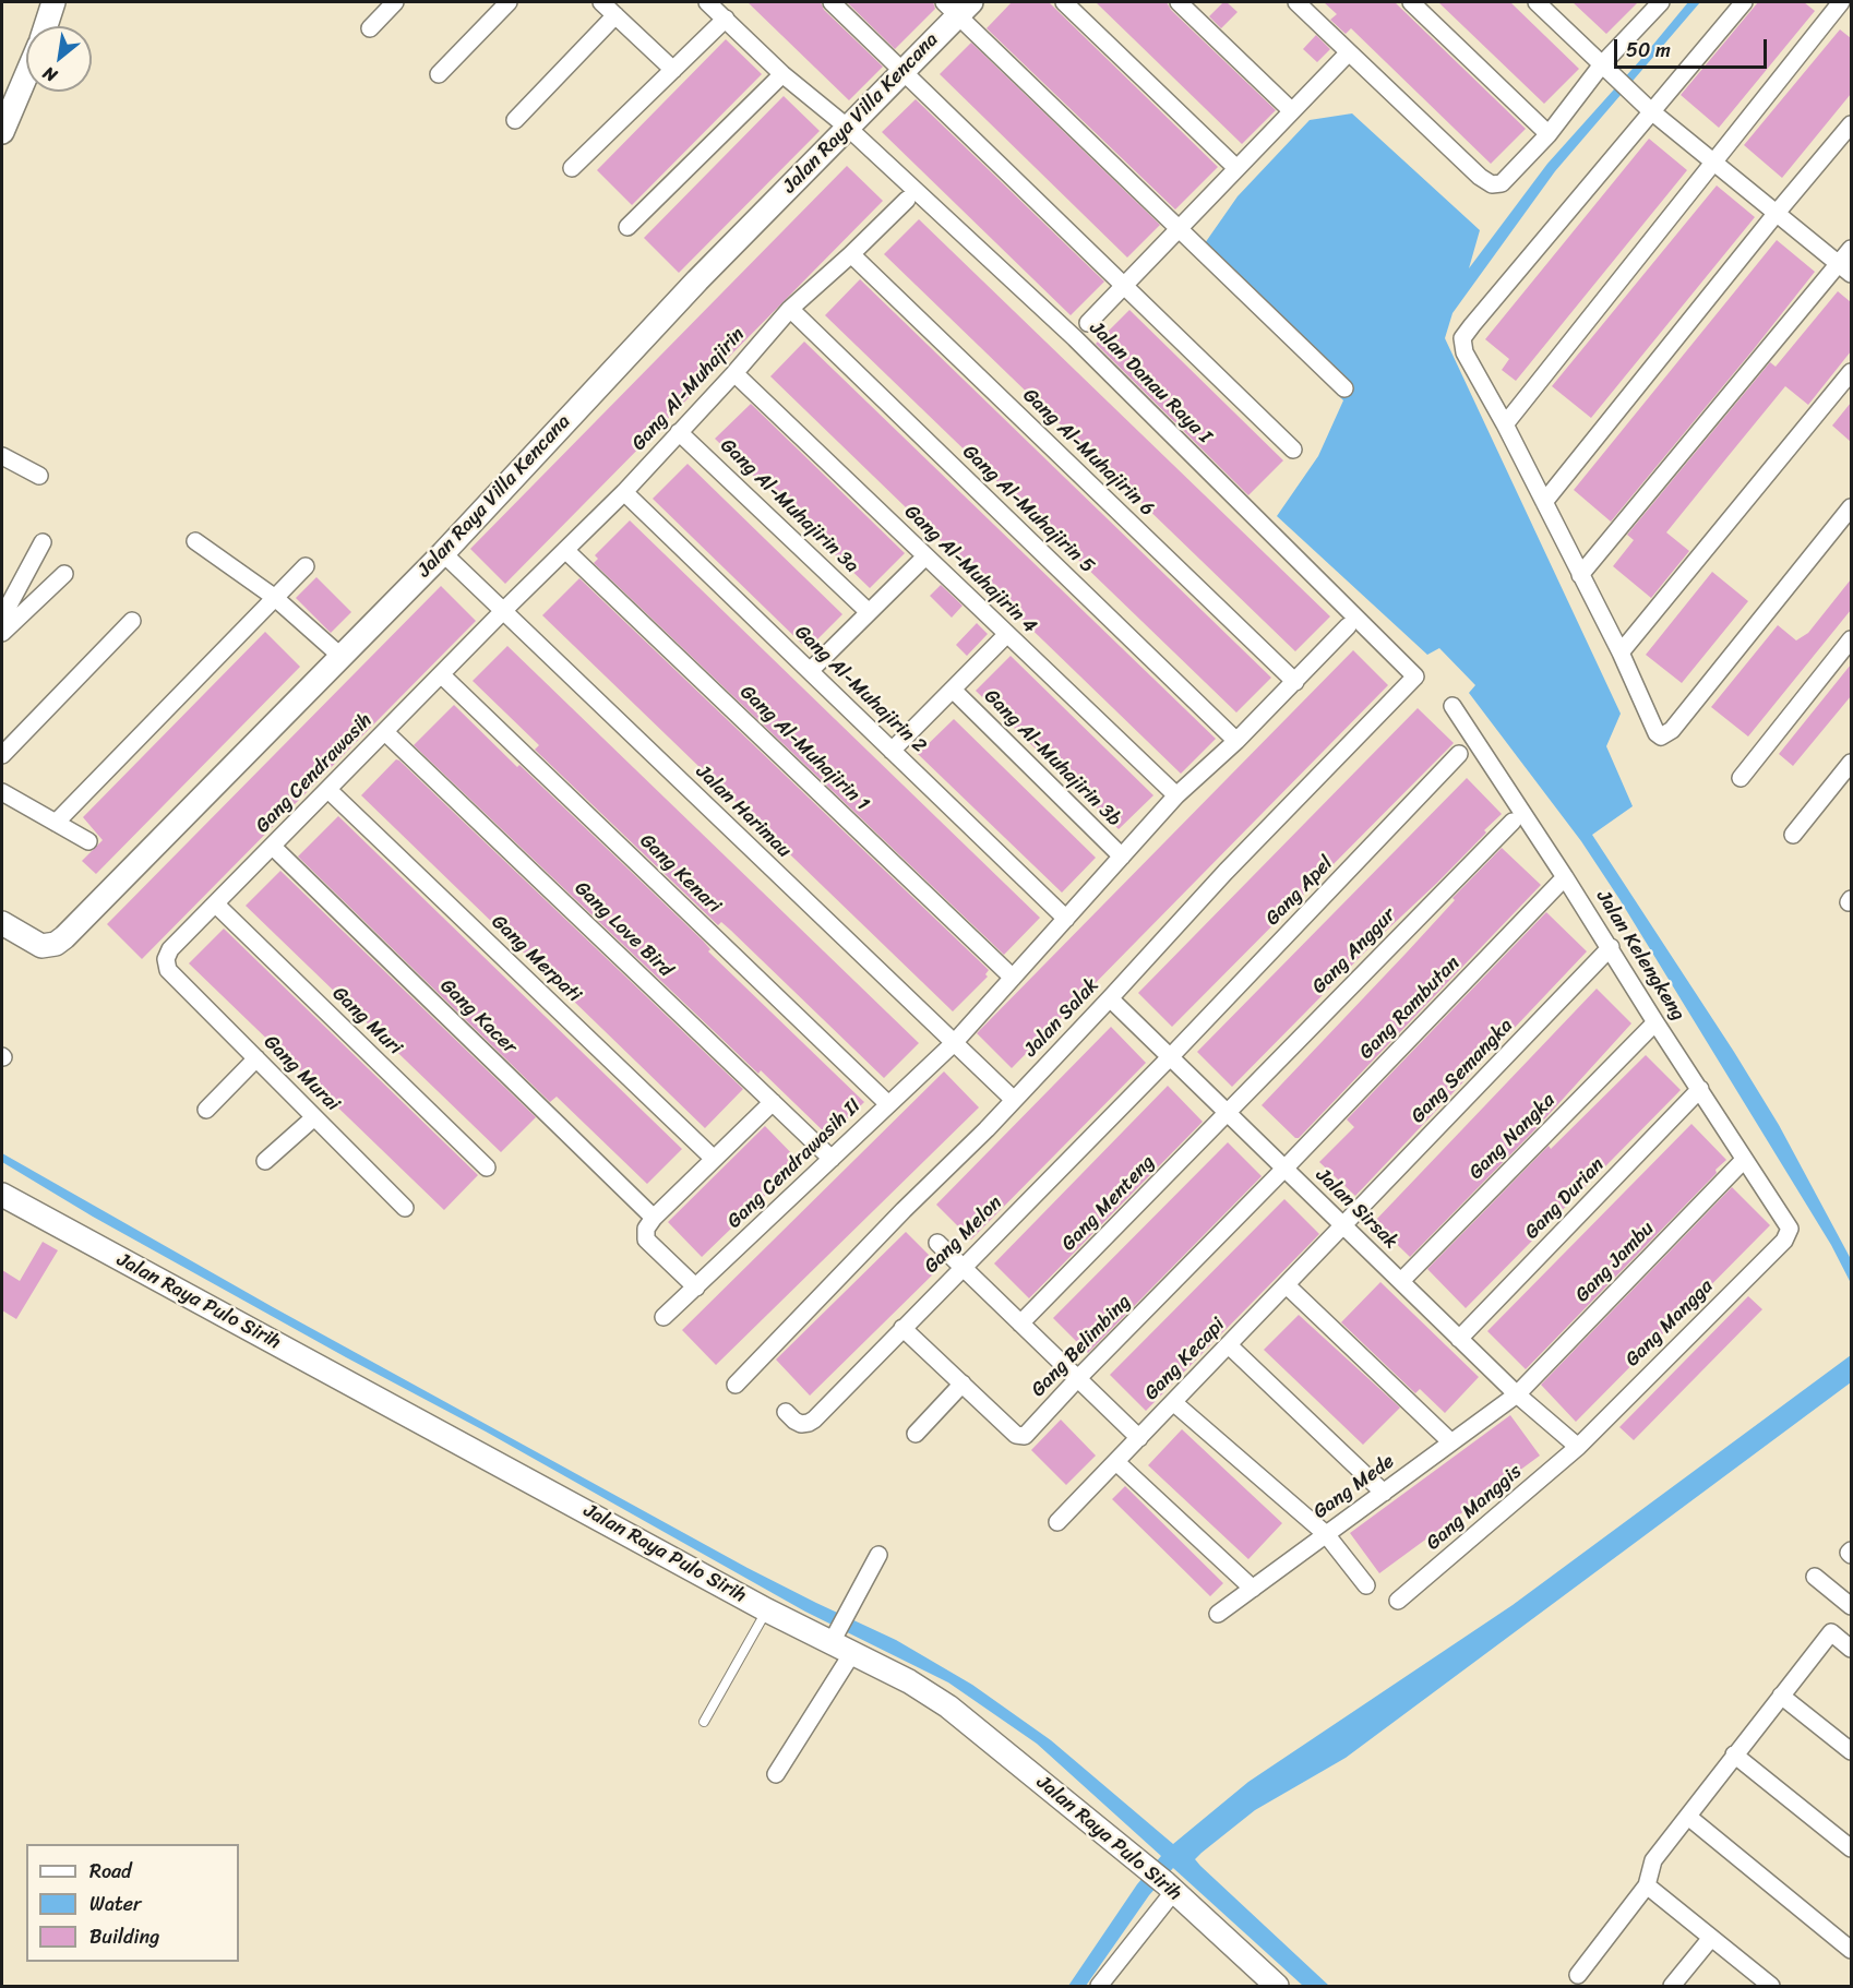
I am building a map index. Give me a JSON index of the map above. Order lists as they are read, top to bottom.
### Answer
{
  "streets": {
    "street": [
      "Jalan Raya Villa Kencana",
      "Jalan Danau Raya I",
      "Gang Al-Muhajirin",
      "Gang Al-Muhajirin 6",
      "Gang Al-Muhajirin 3a",
      "Gang Al-Muhajirin 5",
      "Gang Al-Muhajirin 4",
      "Gang Al-Muhajirin 2",
      "Gang Al-Muhajirin 1",
      "Gang Al-Muhajirin 3b",
      "Gang Cendrawasih",
      "Jalan Harimau",
      "Gang Kenari",
      "Gang Apel",
      "Gang Love Bird",
      "Gang Anggur",
      "Jalan Kelengkeng",
      "Gang Merpati",
      "Gang Rambutan",
      "Gang Kacer",
      "Jalan Salak",
      "Gang Muri",
      "Gang Semangka",
      "Gang Murai",
      "Gang Nangka",
      "Gang Cendrawasih II",
      "Gang Durian",
      "Gang Menteng",
      "Jalan Sirsak",
      "Gang Melon",
      "Gang Jambu",
      "Jalan Raya Pulo Sirih",
      "Gang Mangga",
      "Gang Belimbing",
      "Gang Kecapi",
      "Gang Mede",
      "Gang Manggis"
    ]
  },
  "crossings": [
    ["Jalan Raya Villa Kencana", "Jalan Danau Raya I"],
    ["Jalan Raya Villa Kencana", "Jalan Harimau"],
    ["Jalan Danau Raya I", "Jalan Salak"],
    ["Gang Al-Muhajirin", "Gang Al-Muhajirin 6"],
    ["Gang Al-Muhajirin", "Gang Al-Muhajirin 3a"],
    ["Gang Al-Muhajirin", "Gang Al-Muhajirin 5"],
    ["Gang Al-Muhajirin", "Gang Al-Muhajirin 4"],
    ["Gang Al-Muhajirin", "Gang Al-Muhajirin 2"],
    ["Gang Al-Muhajirin", "Gang Al-Muhajirin 1"],
    ["Gang Al-Muhajirin", "Gang Cendrawasih"],
    ["Gang Al-Muhajirin", "Jalan Harimau"],
    ["Gang Al-Muhajirin 6", "Gang Cendrawasih II"],
    ["Gang Al-Muhajirin 5", "Gang Cendrawasih II"],
    ["Gang Al-Muhajirin 4", "Gang Cendrawasih II"],
    ["Gang Al-Muhajirin 2", "Gang Cendrawasih II"],
    ["Gang Al-Muhajirin 1", "Gang Cendrawasih II"],
    ["Gang Al-Muhajirin 3b", "Gang Cendrawasih II"],
    ["Gang Cendrawasih", "Jalan Harimau"],
    ["Gang Cendrawasih", "Gang Kenari"],
    ["Gang Cendrawasih", "Gang Love Bird"],
    ["Gang Cendrawasih", "Gang Merpati"],
    ["Gang Cendrawasih", "Gang Kacer"],
    ["Gang Cendrawasih", "Gang Muri"],
    ["Gang Cendrawasih", "Gang Murai"],
    ["Jalan Harimau", "Jalan Salak"],
    ["Jalan Harimau", "Gang Cendrawasih II"],
    ["Gang Kenari", "Gang Cendrawasih II"],
    ["Gang Apel", "Jalan Sirsak"],
    ["Gang Apel", "Gang Melon"],
    ["Gang Love Bird", "Gang Cendrawasih II"],
    ["Gang Anggur", "Gang Menteng"],
    ["Gang Anggur", "Jalan Sirsak"],
    ["Jalan Kelengkeng", "Gang Rambutan"],
    ["Jalan Kelengkeng", "Gang Semangka"],
    ["Jalan Kelengkeng", "Gang Nangka"],
    ["Jalan Kelengkeng", "Gang Durian"],
    ["Jalan Kelengkeng", "Gang Jambu"],
    ["Jalan Kelengkeng", "Gang Mangga"],
    ["Gang Rambutan", "Jalan Sirsak"],
    ["Gang Rambutan", "Gang Belimbing"],
    ["Jalan Salak", "Jalan Sirsak"],
    ["Gang Semangka", "Jalan Sirsak"],
    ["Gang Semangka", "Gang Kecapi"],
    ["Gang Nangka", "Jalan Sirsak"],
    ["Gang Durian", "Jalan Sirsak"],
    ["Gang Menteng", "Jalan Sirsak"],
    ["Jalan Sirsak", "Gang Melon"],
    ["Jalan Sirsak", "Gang Jambu"],
    ["Jalan Sirsak", "Gang Mangga"],
    ["Jalan Sirsak", "Gang Belimbing"],
    ["Jalan Sirsak", "Gang Kecapi"],
    ["Jalan Sirsak", "Gang Mede"],
    ["Jalan Sirsak", "Gang Manggis"],
    ["Gang Melon", "Gang Belimbing"],
    ["Gang Jambu", "Gang Mede"],
    ["Gang Mangga", "Gang Manggis"]
  ],
  "legend": ["Road", "Water", "Building"],
  "scale_bar": "50 m",
  "north": "bottom left"
}
